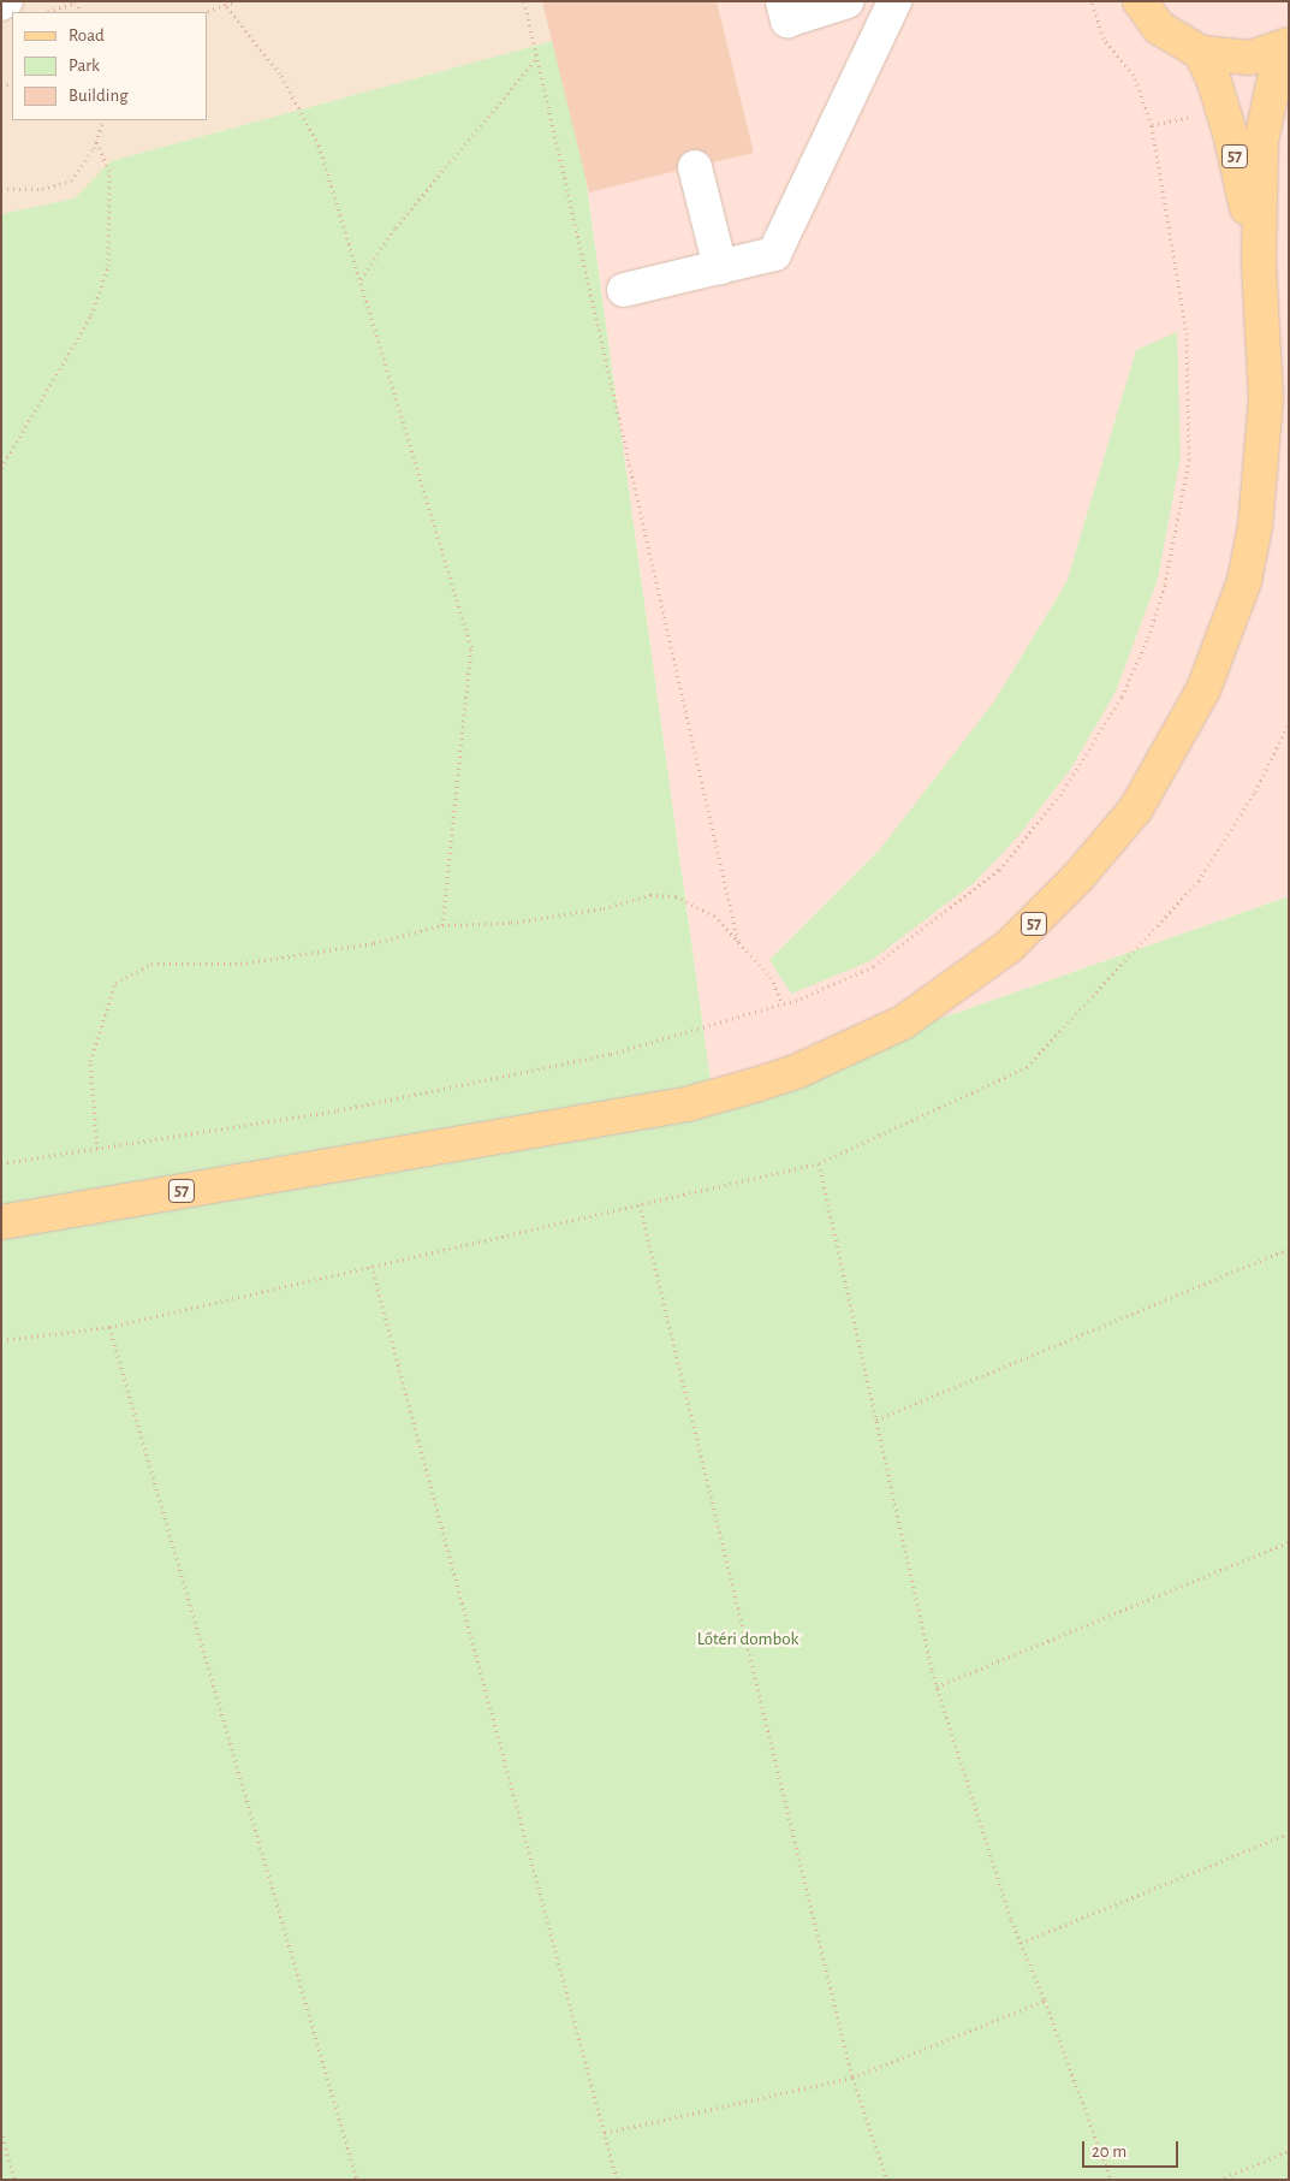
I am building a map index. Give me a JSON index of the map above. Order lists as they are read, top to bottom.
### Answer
{
  "streets": {
    "main road": ["57"]
  },
  "parks": ["Lőtéri dombok"],
  "legend": ["Road", "Park", "Building"],
  "scale_bar": "20 m"
}
